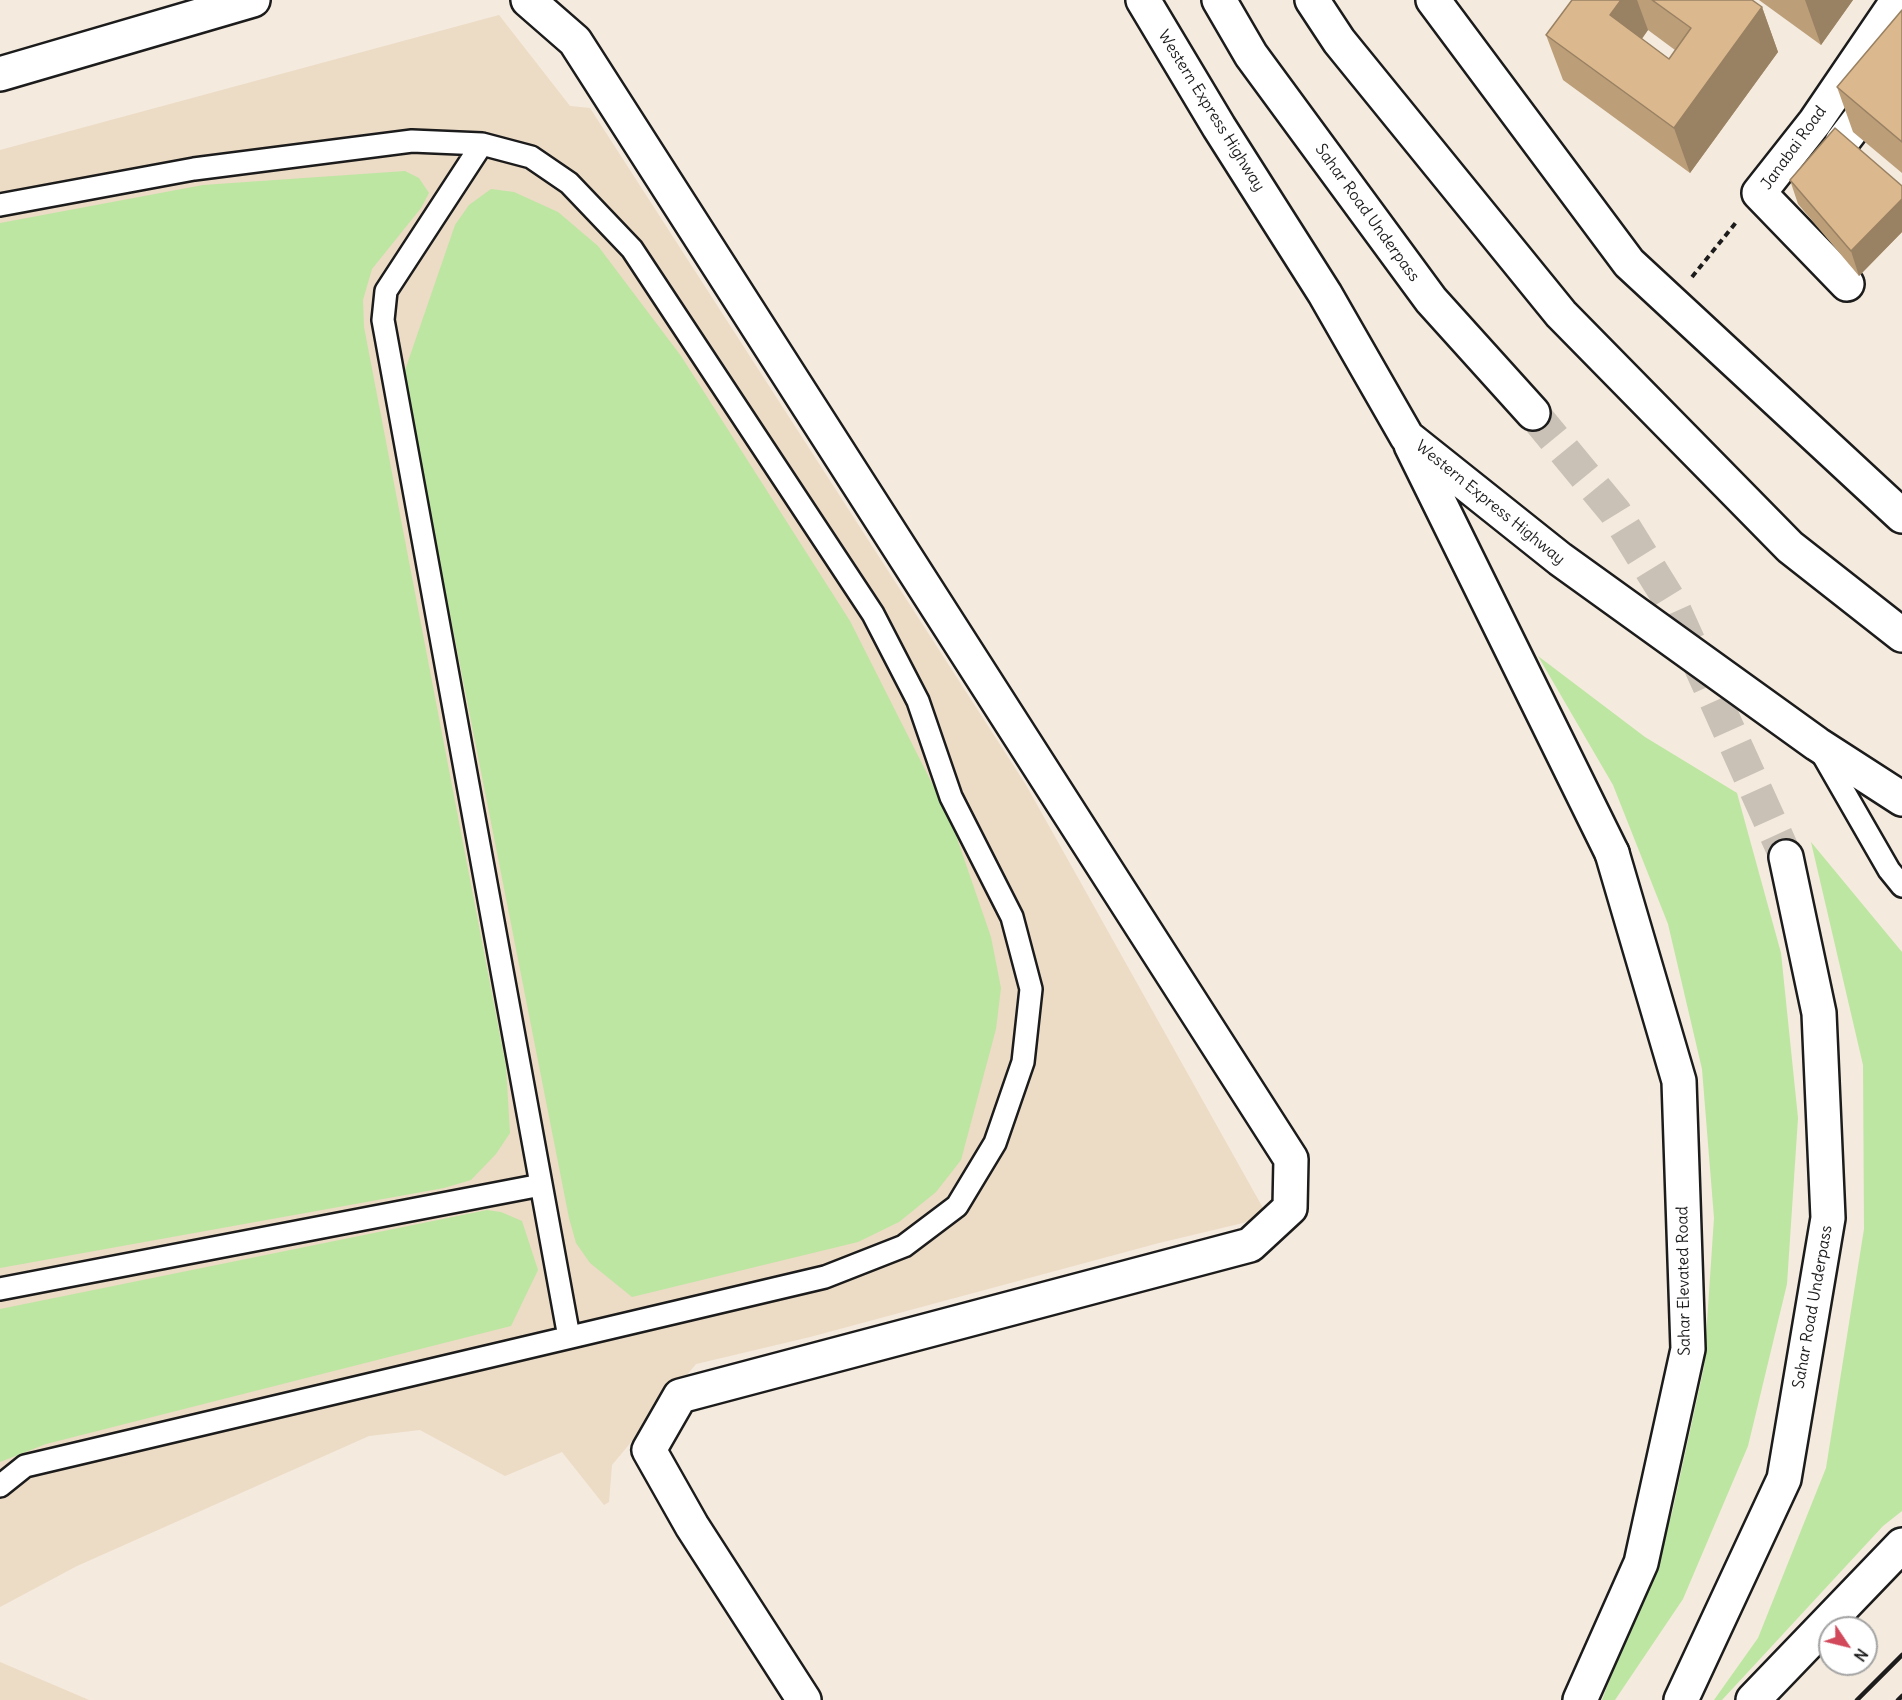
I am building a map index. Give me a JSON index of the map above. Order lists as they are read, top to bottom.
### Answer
{
  "streets": {
    "main road": [
      "Western Express Highway",
      "Janabai Road",
      "Sahar Road Underpass",
      "Sahar Elevated Road"
    ]
  },
  "crossings": [
    ["Western Express Highway", "Sahar Elevated Road"]
  ],
  "north": "bottom right"
}
